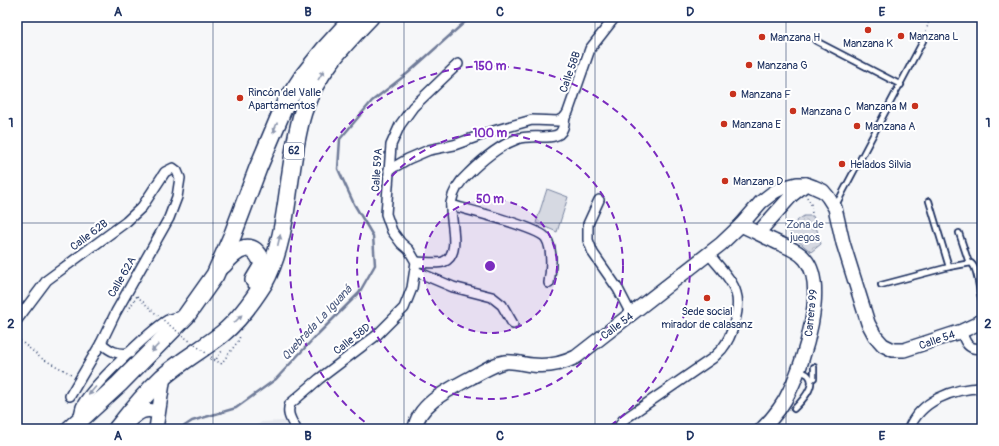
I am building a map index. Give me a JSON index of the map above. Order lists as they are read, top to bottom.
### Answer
{
  "streets": {
    "highway": ["62"],
    "street": [
      "Calle 58B",
      "Calle 59A",
      "Calle 62B",
      "Calle 62A",
      "Carrera 99",
      "Calle 54",
      "Calle 58D"
    ]
  },
  "crossings": [
    ["Calle 59A", "Calle 58D"],
    ["Calle 62B", "Calle 62A"],
    ["Carrera 99", "Calle 54"]
  ],
  "water": ["Quebrada La Iguaná"],
  "parks": ["Zona de juegos"],
  "places": [
    "Manzana K",
    "Manzana L",
    "Manzana H",
    "Manzana G",
    "Manzana F",
    "Rincón del Valle Apartamentos",
    "Manzana M",
    "Manzana C",
    "Manzana E",
    "Manzana A",
    "Helados Silvia",
    "Manzana D",
    "Sede social mirador de calasanz"
  ],
  "grid": {
    "columns": [
      "A",
      "B",
      "C",
      "D",
      "E"
    ],
    "rows": ["1", "2"]
  },
  "rings": ["150 m", "100 m", "50 m"]
}
